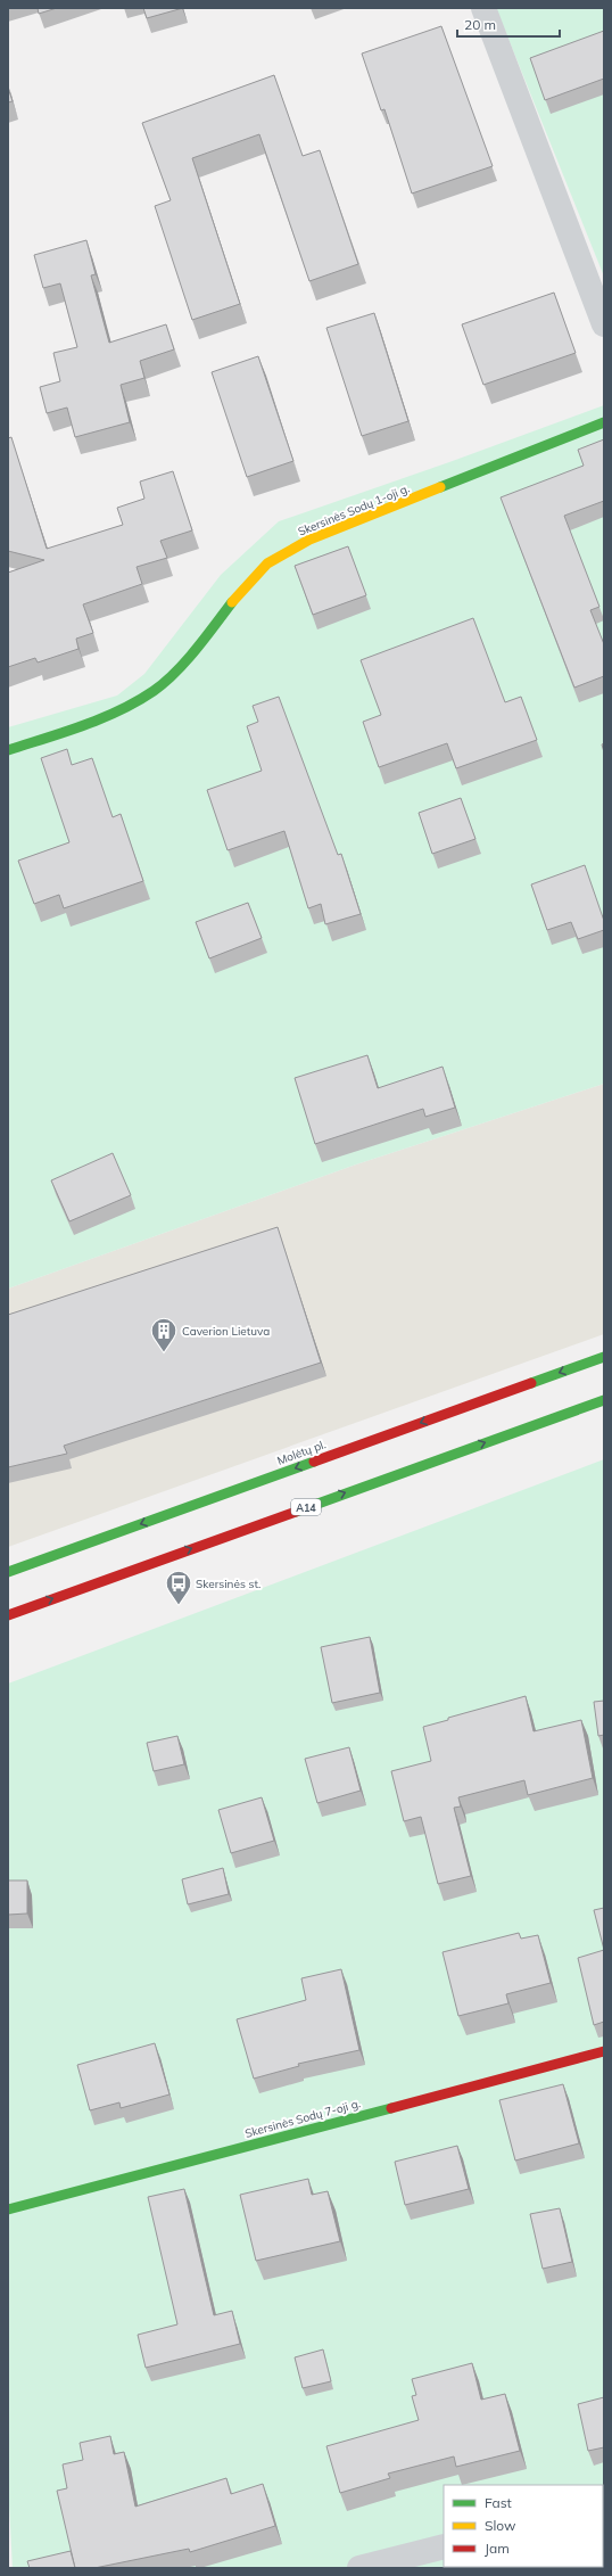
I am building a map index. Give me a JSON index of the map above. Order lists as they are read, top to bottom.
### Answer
{
  "streets": {
    "main road": [
      "Skersinės Sodų 1-oji g.",
      "Molėtų pl.",
      "A14",
      "Skersinės Sodų 7-oji g."
    ]
  },
  "places": {
    "building": ["Caverion Lietuva"],
    "bus stop": ["Skersinės st."]
  },
  "legend": ["Fast", "Slow", "Jam"],
  "scale_bar": "20 m"
}
